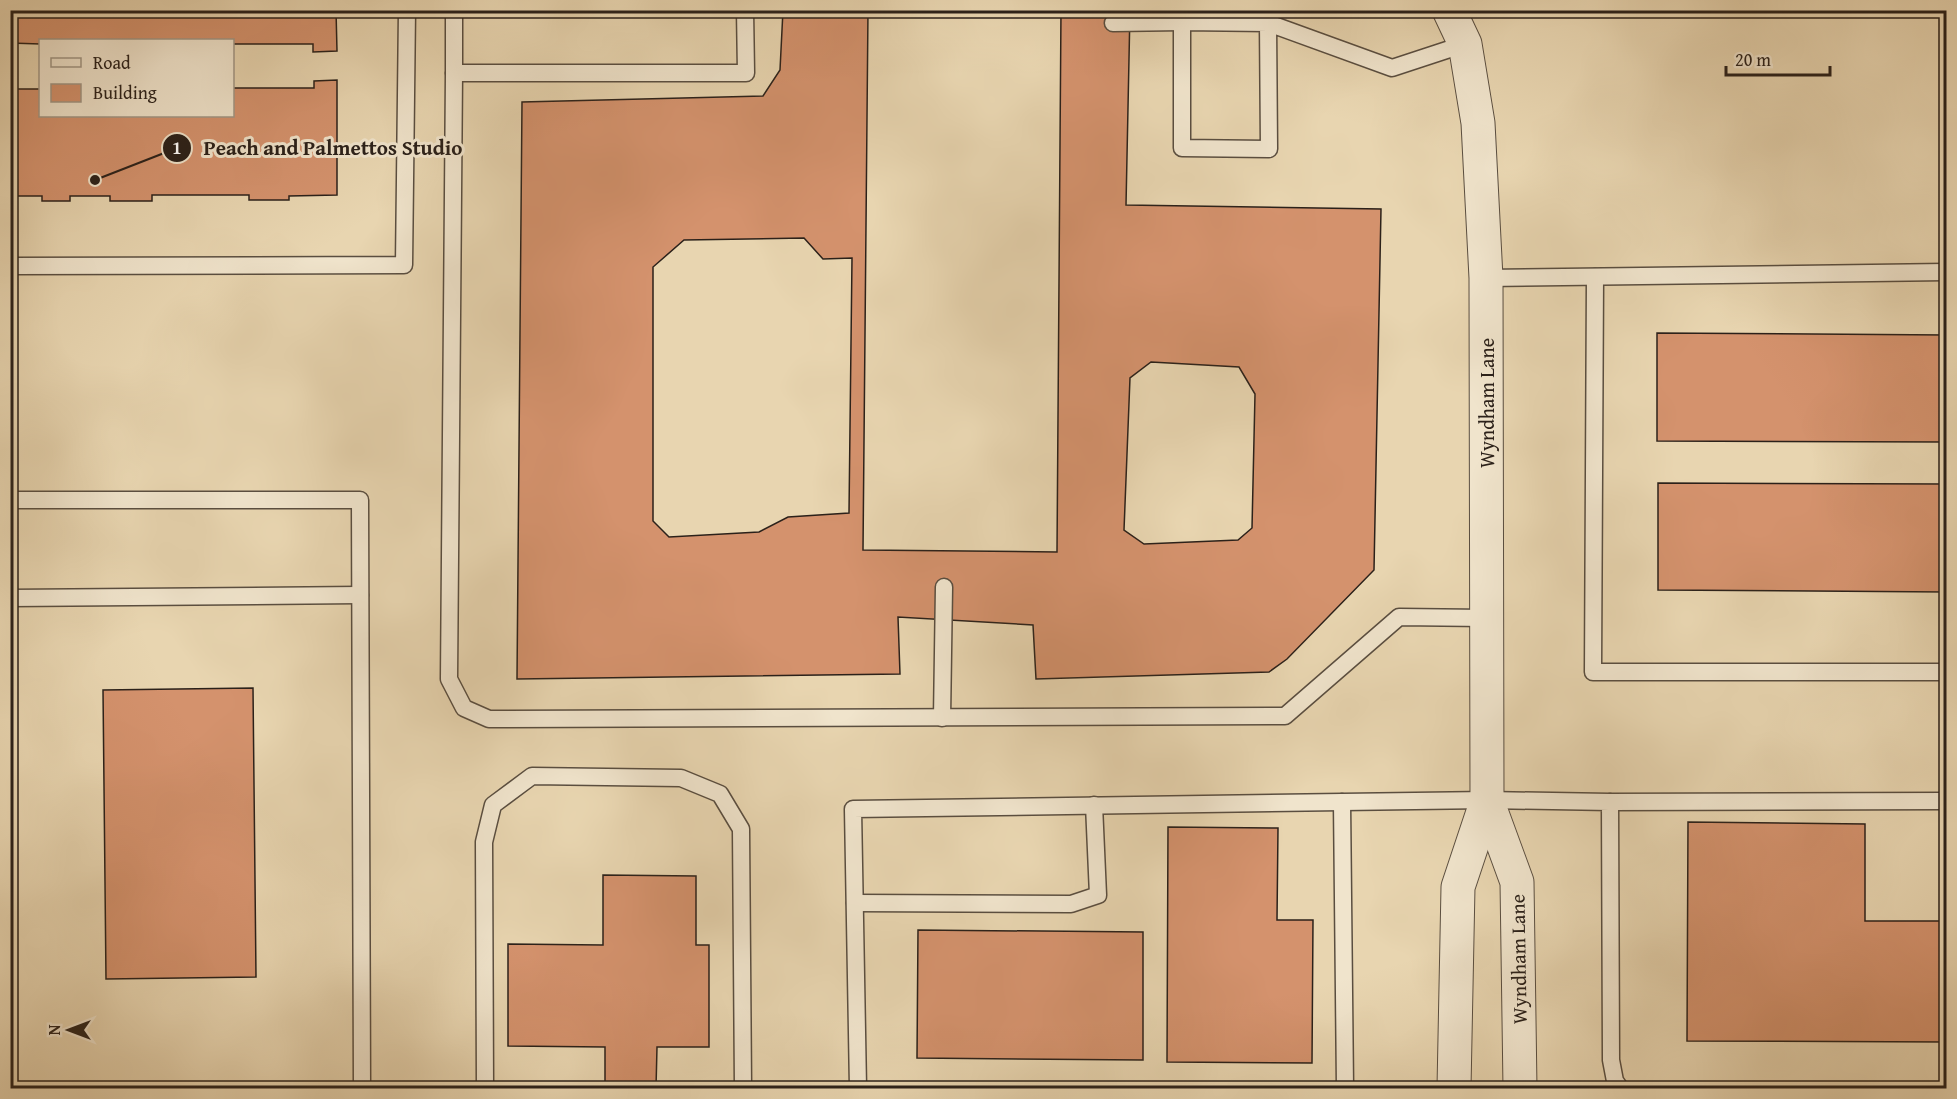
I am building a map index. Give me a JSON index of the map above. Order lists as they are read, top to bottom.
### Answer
{
  "streets": {
    "street": ["Wyndham Lane"]
  },
  "places": ["Peach and Palmettos Studio"],
  "legend": ["Road", "Building"],
  "scale_bar": "20 m",
  "north": "left"
}
